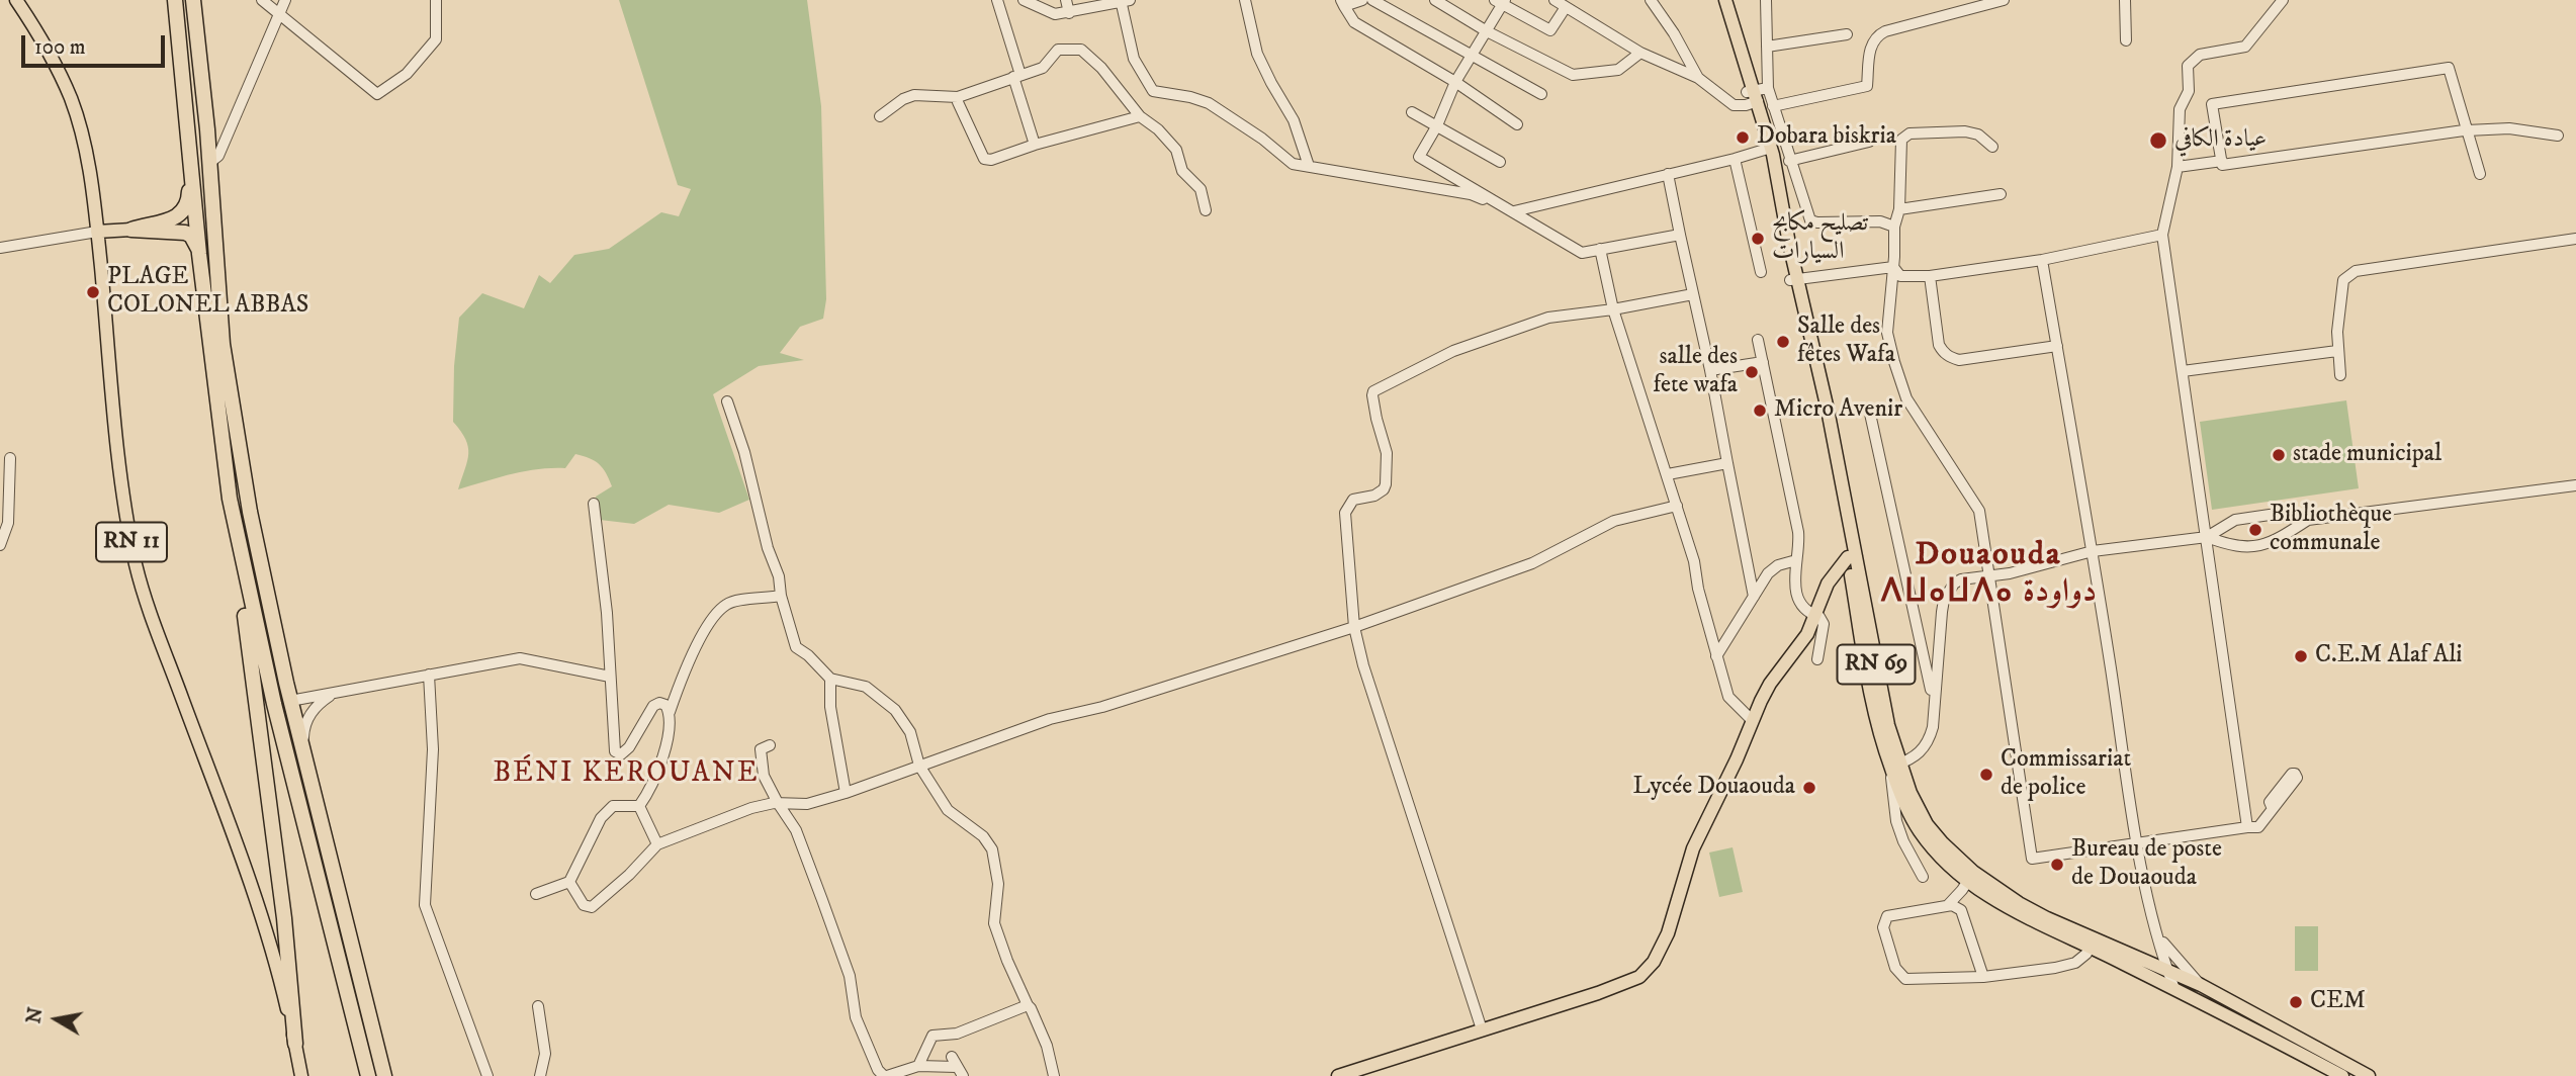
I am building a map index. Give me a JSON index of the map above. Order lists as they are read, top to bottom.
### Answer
{
  "streets": {
    "main road": ["RN 11", "RN 69"]
  },
  "districts": ["Douaouda ⴷⵡⴰⵡⴷⴰ دواودة", "BÉNI KEROUANE"],
  "places": [
    "Dobara biskria",
    "عيادة الكافي",
    "تصليح مكابح السيارات",
    "PLAGE COLONEL ABBAS",
    "Salle des fêtes Wafa",
    "salle des fete wafa",
    "Micro Avenir",
    "stade municipal",
    "Bibliothèque communale",
    "C.E.M Alaf Ali",
    "Commissariat de police",
    "Lycée Douaouda",
    "Bureau de poste de Douaouda",
    "CEM"
  ],
  "scale_bar": "100 m",
  "north": "left"
}
